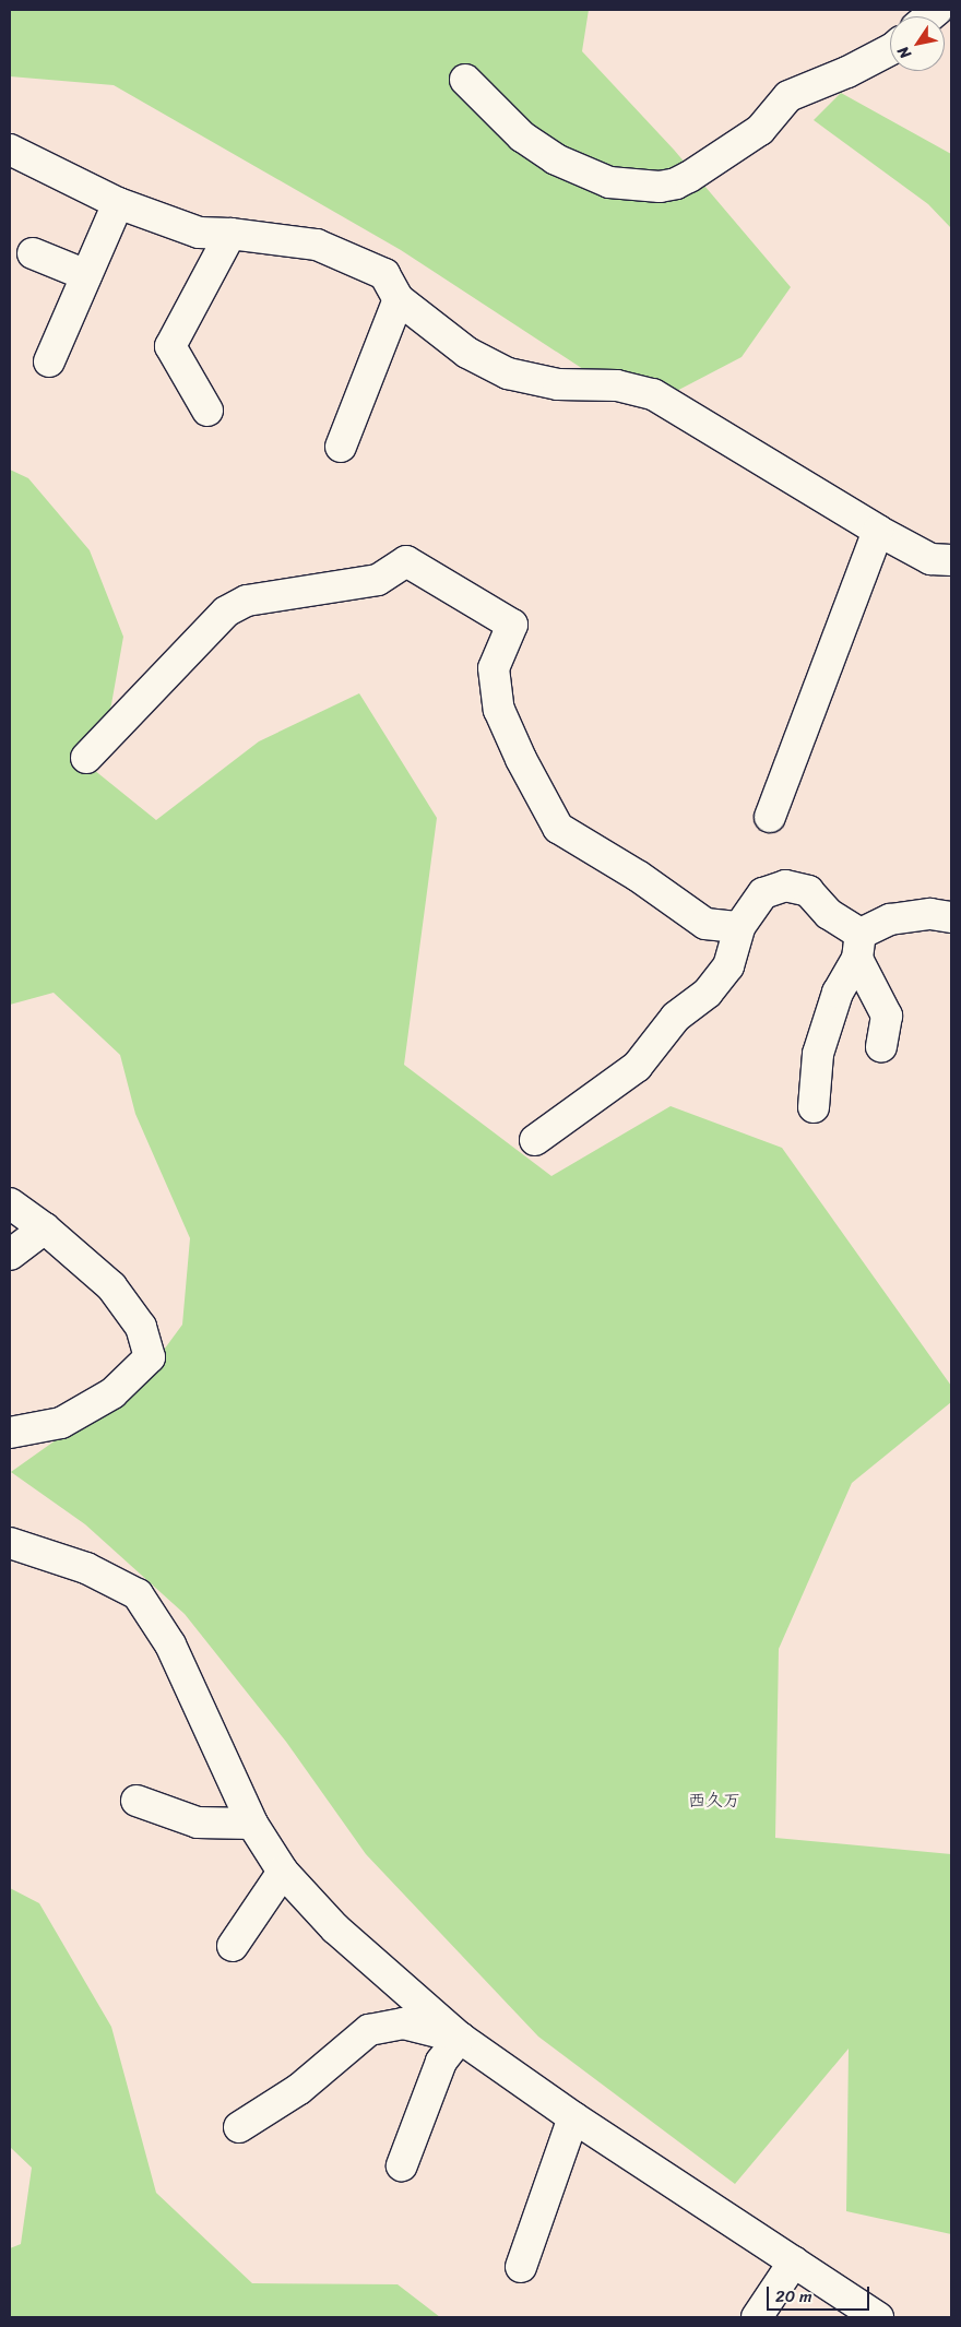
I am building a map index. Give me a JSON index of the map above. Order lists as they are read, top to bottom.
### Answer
{
  "districts": ["西久万"],
  "scale_bar": "20 m",
  "north": "bottom left"
}
